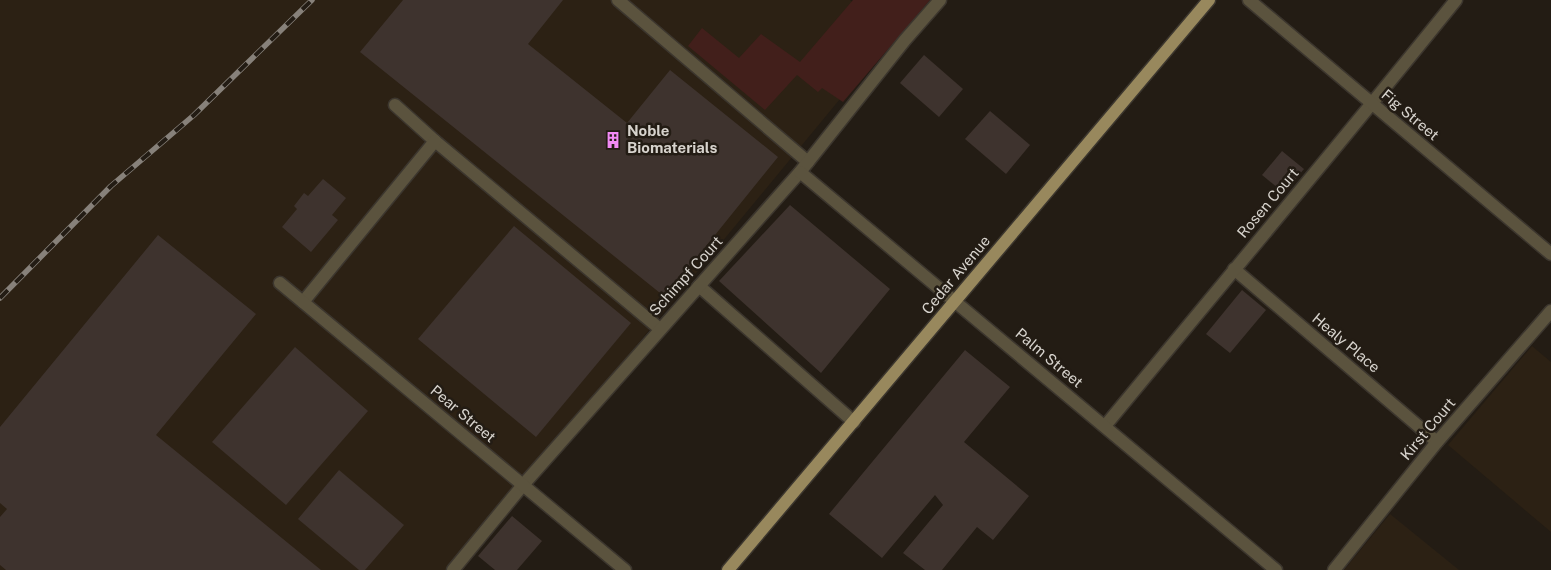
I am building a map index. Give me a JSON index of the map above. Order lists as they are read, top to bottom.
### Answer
{
  "streets": {
    "main road": ["Cedar Avenue"],
    "street": [
      "Fig Street",
      "Rosen Court",
      "Schimpf Court",
      "Healy Place",
      "Palm Street",
      "Pear Street",
      "Kirst Court"
    ]
  },
  "crossings": [
    ["Fig Street", "Rosen Court"],
    ["Rosen Court", "Healy Place"],
    ["Rosen Court", "Palm Street"],
    ["Cedar Avenue", "Palm Street"],
    ["Schimpf Court", "Palm Street"],
    ["Schimpf Court", "Pear Street"],
    ["Healy Place", "Kirst Court"]
  ],
  "places": {
    "building": ["Noble Biomaterials"]
  }
}
